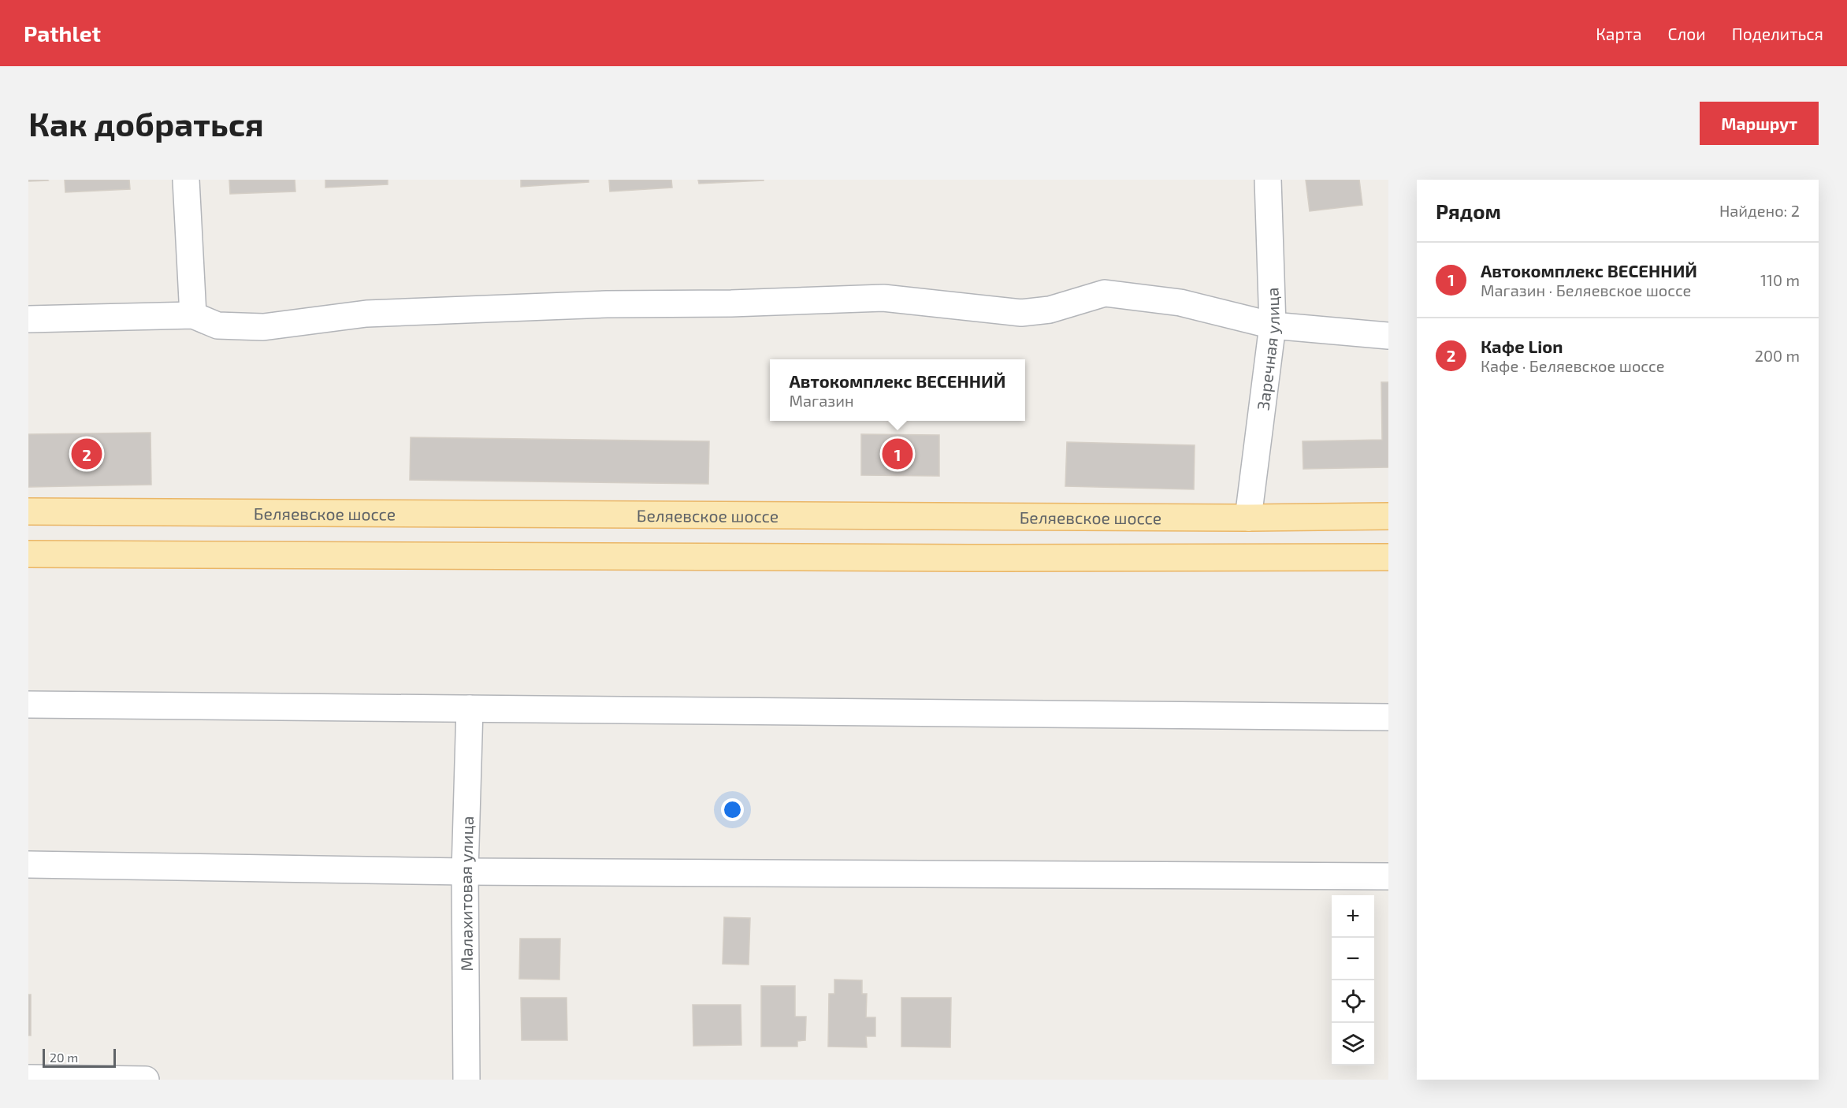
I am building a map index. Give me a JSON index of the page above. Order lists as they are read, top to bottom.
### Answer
{
  "streets": {
    "main road": ["Беляевское шоссе"],
    "street": ["Заречная улица", "Малахитовая улица"]
  },
  "crossings": [
    ["Заречная улица", "Беляевское шоссе"]
  ],
  "scale_bar": "20 m",
  "page": {
    "header": "Pathlet",
    "nav": ["Карта", "Слои", "Поделиться"],
    "buttons": "Маршрут",
    "title": "Как добраться",
    "heading": ["Рядом", "Найдено: 2"],
    "list": [
      {
        "mark": "1",
        "name": "Автокомплекс ВЕСЕННИЙ",
        "note": "Магазин · Беляевское шоссе",
        "value": "110 m"
      },
      {
        "mark": "2",
        "name": "Кафе Lion",
        "note": "Кафе · Беляевское шоссе",
        "value": "200 m"
      }
    ],
    "popup": ["Автокомплекс ВЕСЕННИЙ", "Магазин"],
    "pins": ["1", "2"],
    "map_buttons": ["+", "−"],
    "scale": "20 m"
  }
}
